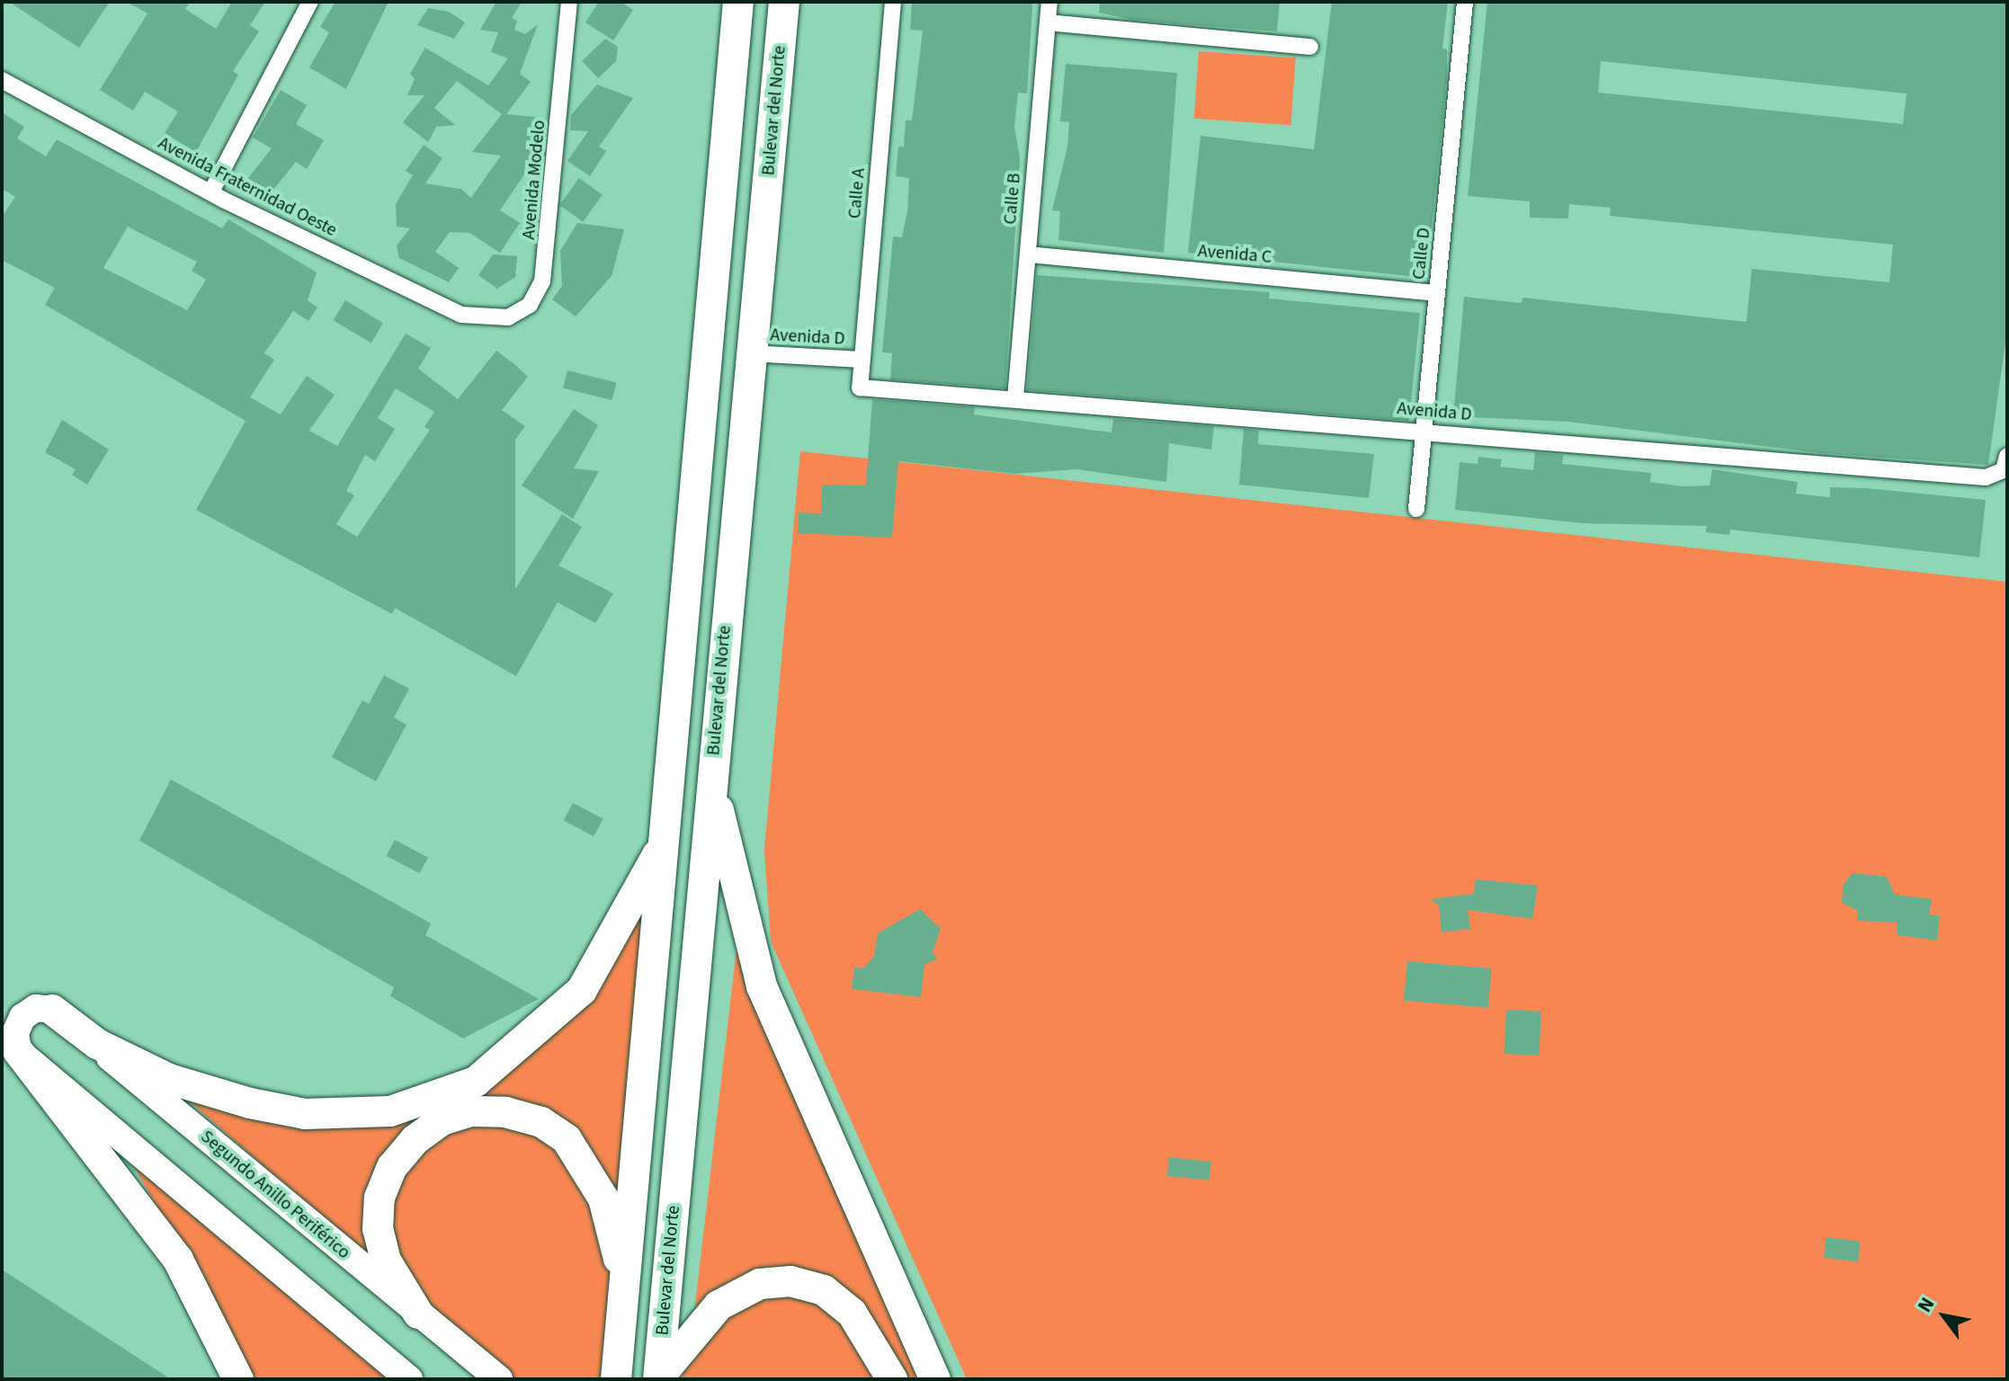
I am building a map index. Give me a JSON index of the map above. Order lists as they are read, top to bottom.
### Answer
{
  "streets": {
    "highway": ["Bulevar del Norte"],
    "main road": ["Segundo Anillo Periférico"],
    "street": [
      "Avenida Modelo",
      "Avenida Fraternidad Oeste",
      "Calle A",
      "Calle B",
      "Calle D",
      "Avenida C",
      "Avenida D"
    ]
  },
  "crossings": [
    ["Bulevar del Norte", "Avenida D"],
    ["Avenida Modelo", "Avenida Fraternidad Oeste"],
    ["Calle A", "Avenida D"],
    ["Calle B", "Avenida C"],
    ["Calle B", "Avenida D"],
    ["Calle D", "Avenida C"],
    ["Calle D", "Avenida D"]
  ],
  "north": "top left"
}
